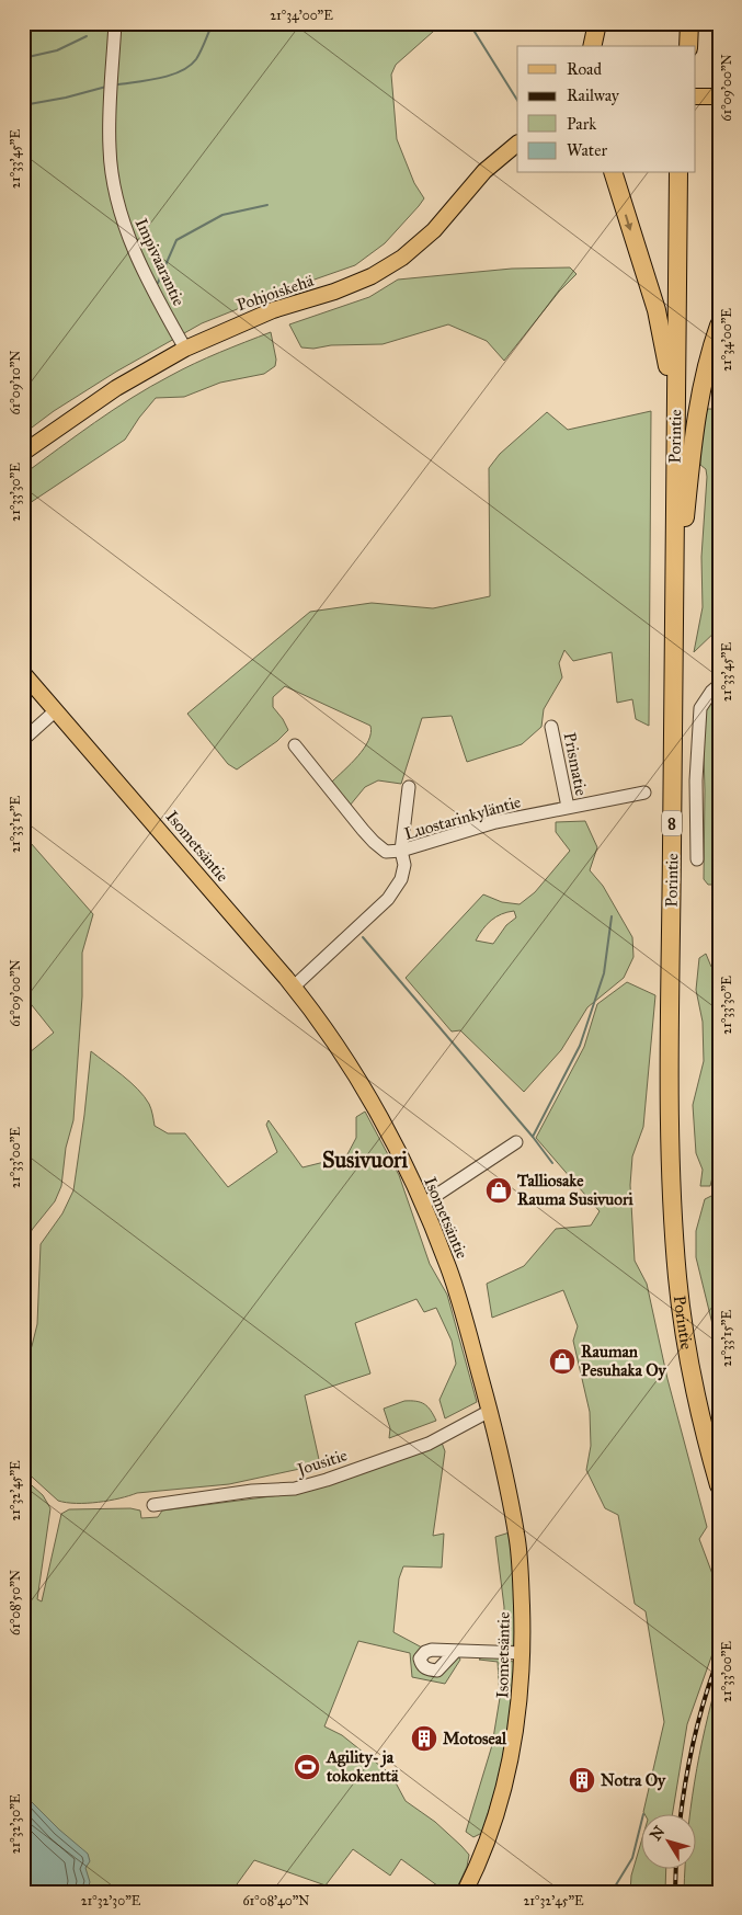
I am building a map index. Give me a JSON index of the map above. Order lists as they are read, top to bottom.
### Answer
{
  "streets": {
    "highway": ["Porintie", "8"],
    "main road": ["Pohjoiskehä", "Isometsäntie"],
    "street": [
      "Impivaarantie",
      "Prismatie",
      "Luostarinkyläntie",
      "Jousitie"
    ]
  },
  "crossings": [
    ["Impivaarantie", "Pohjoiskehä"],
    ["Prismatie", "Luostarinkyläntie"],
    ["Luostarinkyläntie", "Isometsäntie"],
    ["Isometsäntie", "Jousitie"]
  ],
  "districts": ["Susivuori"],
  "places": {
    "shop": ["Talliosake Rauma Susivuori", "Rauman Pesuhaka Oy"],
    "building": ["Motoseal", "Notra Oy"],
    "sports": ["Agility- ja tokokenttä"]
  },
  "legend": [
    "Road",
    "Railway",
    "Park",
    "Water"
  ],
  "north": "top left",
  "coordinates": [
    "21°34'00\"E",
    "61°09'00\"N",
    "21°33'45\"E",
    "61°09'10\"N",
    "21°33'30\"E",
    "21°33'15\"E",
    "21°33'00\"E",
    "21°32'45\"E",
    "61°08'50\"N",
    "21°32'30\"E",
    "61°08'40\"N"
  ]
}
